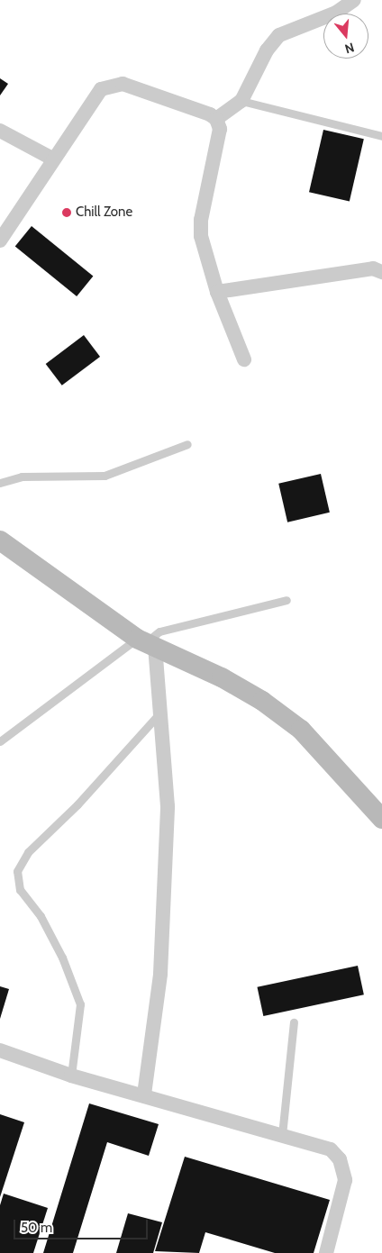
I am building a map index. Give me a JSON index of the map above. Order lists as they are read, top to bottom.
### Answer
{
  "places": ["Chill Zone"],
  "scale_bar": "50 m",
  "north": "bottom"
}
